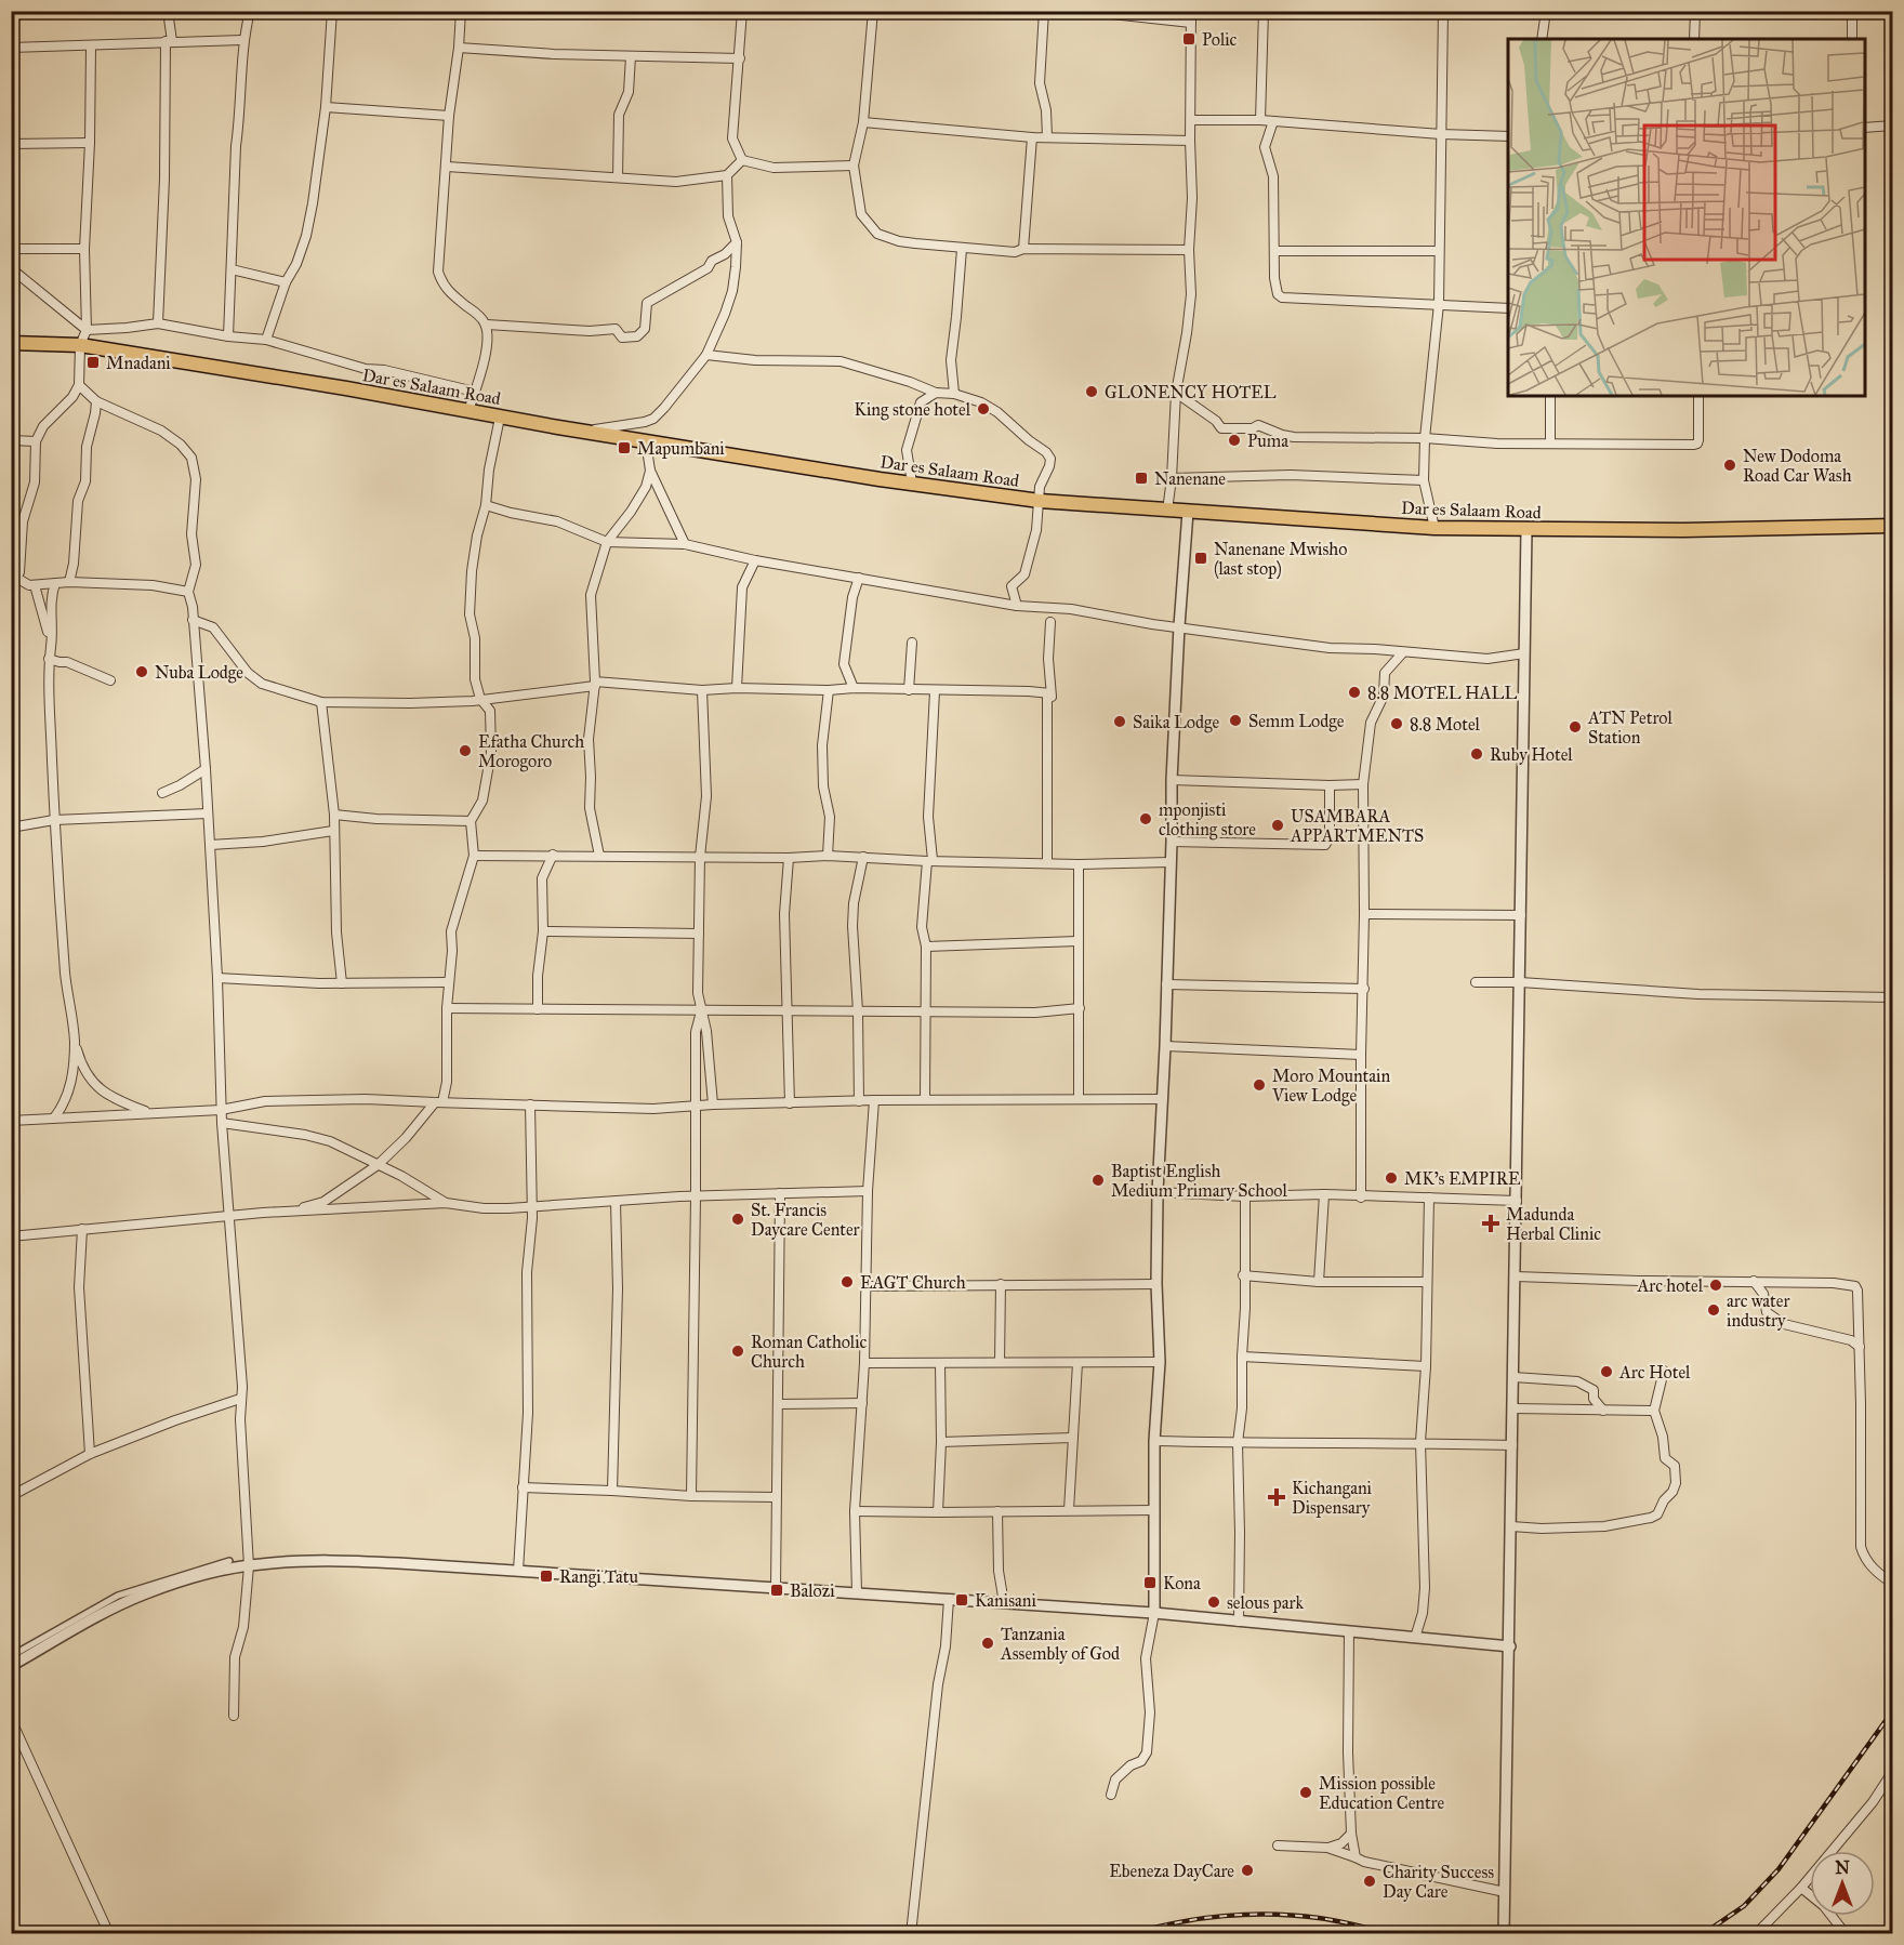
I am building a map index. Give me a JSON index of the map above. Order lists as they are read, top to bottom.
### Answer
{
  "streets": {
    "highway": ["Dar es Salaam Road"]
  },
  "places": {
    "transit": [
      "Polic",
      "Mnadani",
      "Mapumbani",
      "Nanenane",
      "Nanenane Mwisho (last stop)",
      "Rangi Tatu",
      "Kona",
      "Balozi",
      "Kanisani"
    ],
    "other": [
      "GLONENCY HOTEL",
      "King stone hotel",
      "Puma",
      "New Dodoma Road Car Wash",
      "Nuba Lodge",
      "8.8 MOTEL HALL",
      "Semm Lodge",
      "Saika Lodge",
      "8.8 Motel",
      "ATN Petrol Station",
      "Efatha Church Morogoro",
      "Ruby Hotel",
      "mponjisti clothing store",
      "USAMBARA APPARTMENTS",
      "Moro Mountain View Lodge",
      "MK's EMPIRE",
      "Baptist English Medium Primary School",
      "St. Francis Daycare Center",
      "EAGT Church",
      "Arc hotel",
      "arc water industry",
      "Roman Catholic Church",
      "Arc Hotel",
      "selous park",
      "Tanzania Assembly of God",
      "Mission possible Education Centre",
      "Ebeneza DayCare",
      "Charity Success Day Care"
    ],
    "health": ["Madunda Herbal Clinic", "Kichangani Dispensary"]
  },
  "north": "top"
}
